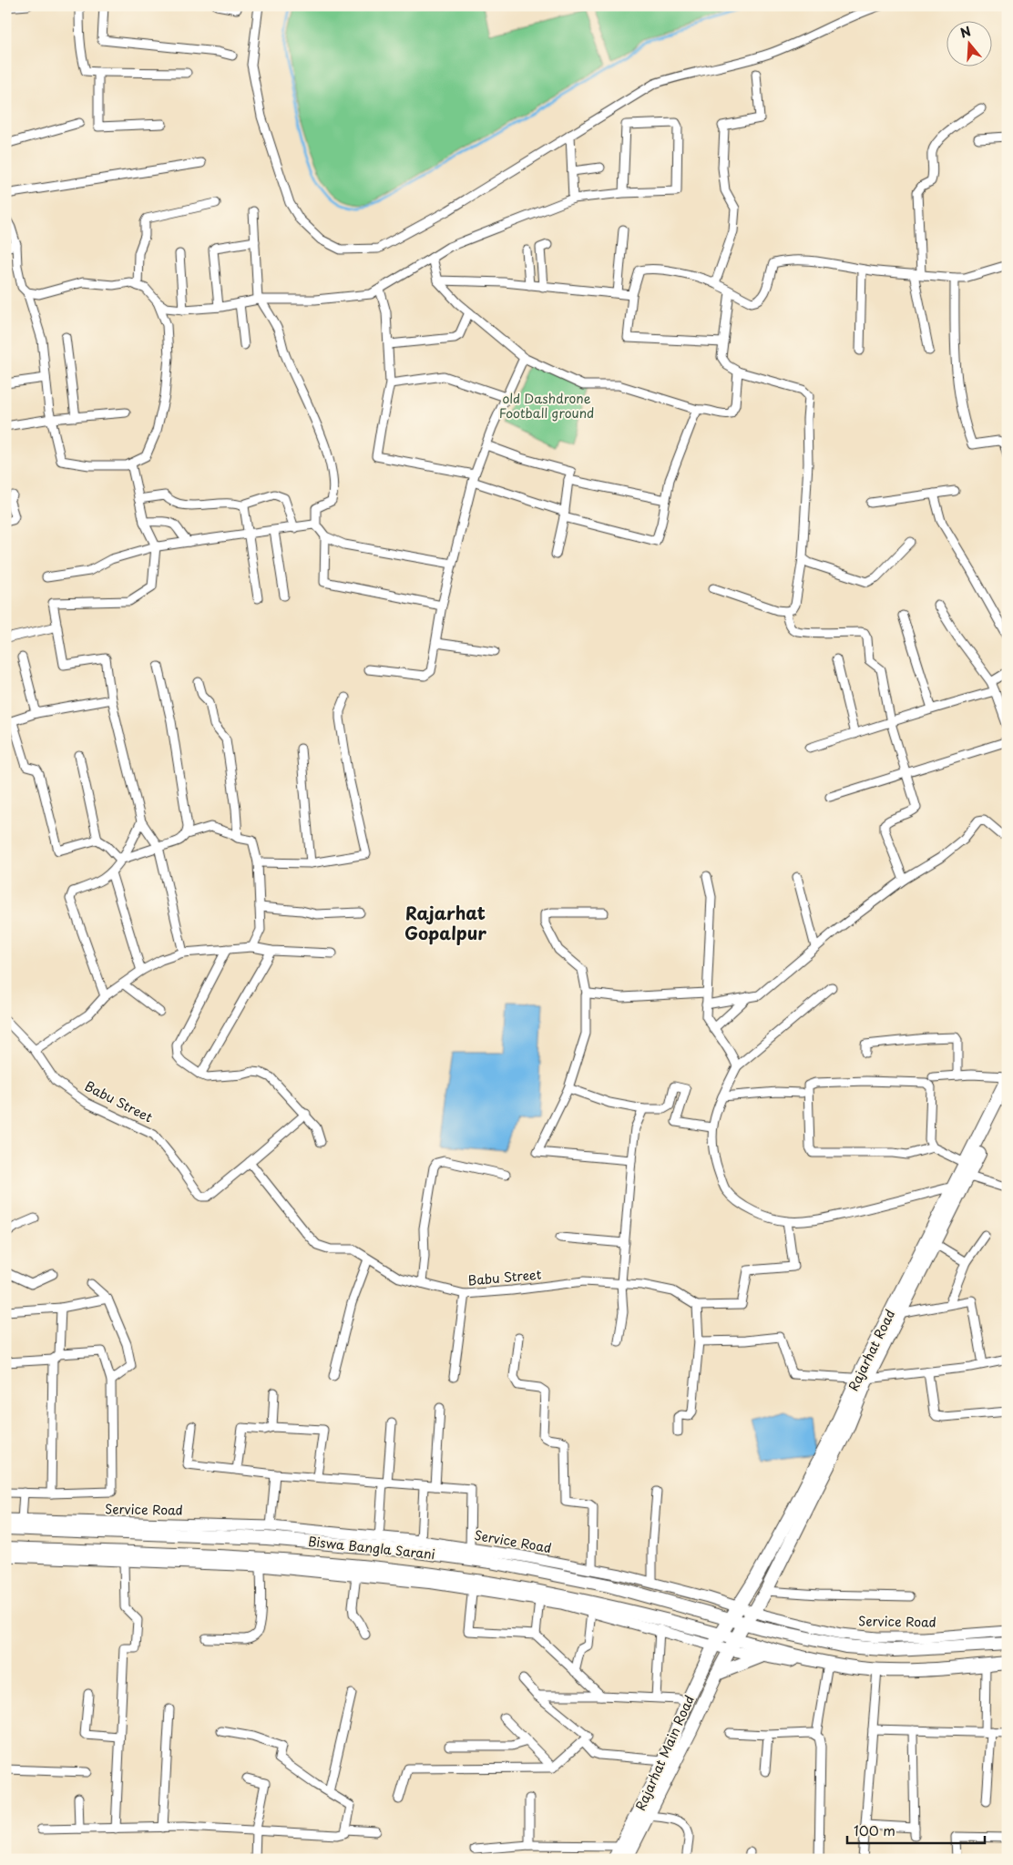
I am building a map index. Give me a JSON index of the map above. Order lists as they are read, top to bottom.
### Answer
{
  "streets": {
    "main road": ["Rajarhat Road", "Biswa Bangla Sarani", "Rajarhat Main Road"],
    "street": ["Babu Street", "Service Road"]
  },
  "crossings": [
    ["Rajarhat Road", "Service Road"],
    ["Rajarhat Road", "Biswa Bangla Sarani"],
    ["Rajarhat Road", "Rajarhat Main Road"],
    ["Service Road", "Biswa Bangla Sarani"],
    ["Biswa Bangla Sarani", "Rajarhat Main Road"]
  ],
  "districts": ["Rajarhat Gopalpur"],
  "parks": ["old Dashdrone Football ground"],
  "scale_bar": "100 m",
  "north": "top"
}
